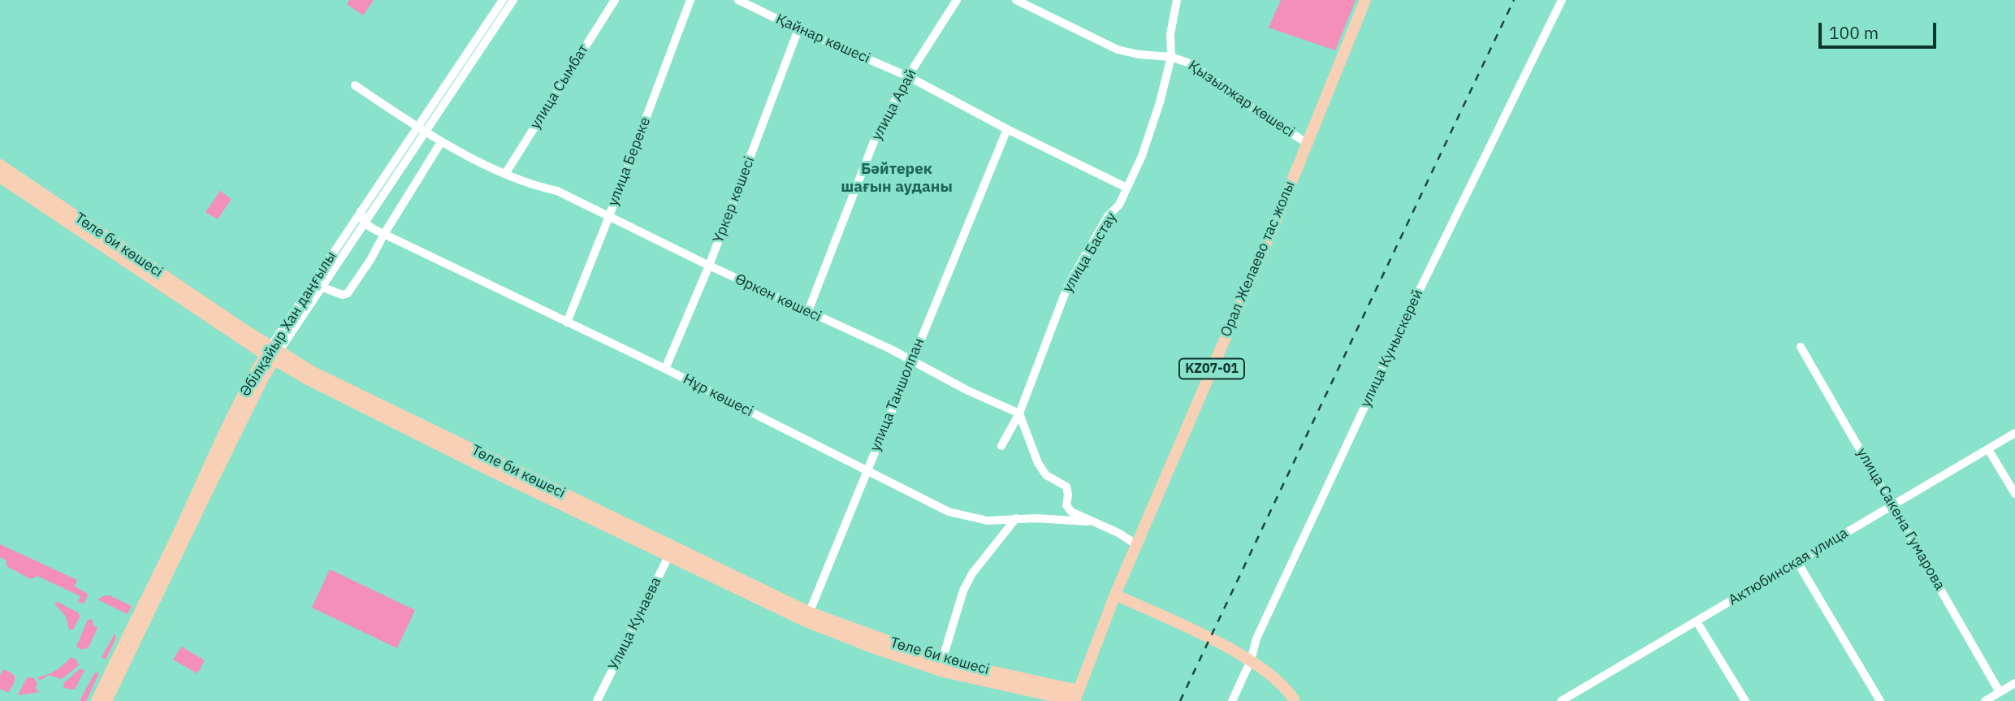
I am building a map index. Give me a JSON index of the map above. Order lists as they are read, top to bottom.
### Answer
{
  "streets": {
    "main road": [
      "Төле би көшесі",
      "Орал Желаево тас жолы",
      "Әбілқайыр Хан даңғылы",
      "KZ07-01"
    ],
    "street": [
      "Қайнар көшесі",
      "улица Сымбат",
      "Қызылжар көшесі",
      "улица Арай",
      "улица Береке",
      "Үркер көшесі",
      "улица Бастау",
      "Өркен көшесі",
      "улица Куныскерей",
      "улица Таншолпан",
      "Нұр көшесі",
      "улица Сакена Гумарова",
      "Актюбинская улица",
      "Улица Кунаева"
    ]
  },
  "crossings": [
    ["Қайнар көшесі", "улица Арай"],
    ["Қайнар көшесі", "Үркер көшесі"],
    ["Қайнар көшесі", "улица Бастау"],
    ["Қайнар көшесі", "улица Таншолпан"],
    ["улица Сымбат", "Өркен көшесі"],
    ["Қызылжар көшесі", "улица Бастау"],
    ["Қызылжар көшесі", "Орал Желаево тас жолы"],
    ["Қызылжар көшесі", "KZ07-01"],
    ["улица Арай", "Өркен көшесі"],
    ["улица Береке", "Өркен көшесі"],
    ["улица Береке", "Нұр көшесі"],
    ["Үркер көшесі", "Өркен көшесі"],
    ["Үркер көшесі", "Нұр көшесі"],
    ["Төле би көшесі", "Әбілқайыр Хан даңғылы"],
    ["Төле би көшесі", "KZ07-01"],
    ["Төле би көшесі", "улица Таншолпан"],
    ["Төле би көшесі", "Улица Кунаева"],
    ["улица Бастау", "Өркен көшесі"],
    ["Орал Желаево тас жолы", "KZ07-01"],
    ["Өркен көшесі", "Әбілқайыр Хан даңғылы"],
    ["Өркен көшесі", "улица Таншолпан"],
    ["Әбілқайыр Хан даңғылы", "Нұр көшесі"],
    ["улица Таншолпан", "Нұр көшесі"],
    ["улица Сакена Гумарова", "Актюбинская улица"]
  ],
  "districts": ["Бәйтерек шағын ауданы"],
  "scale_bar": "100 m"
}
